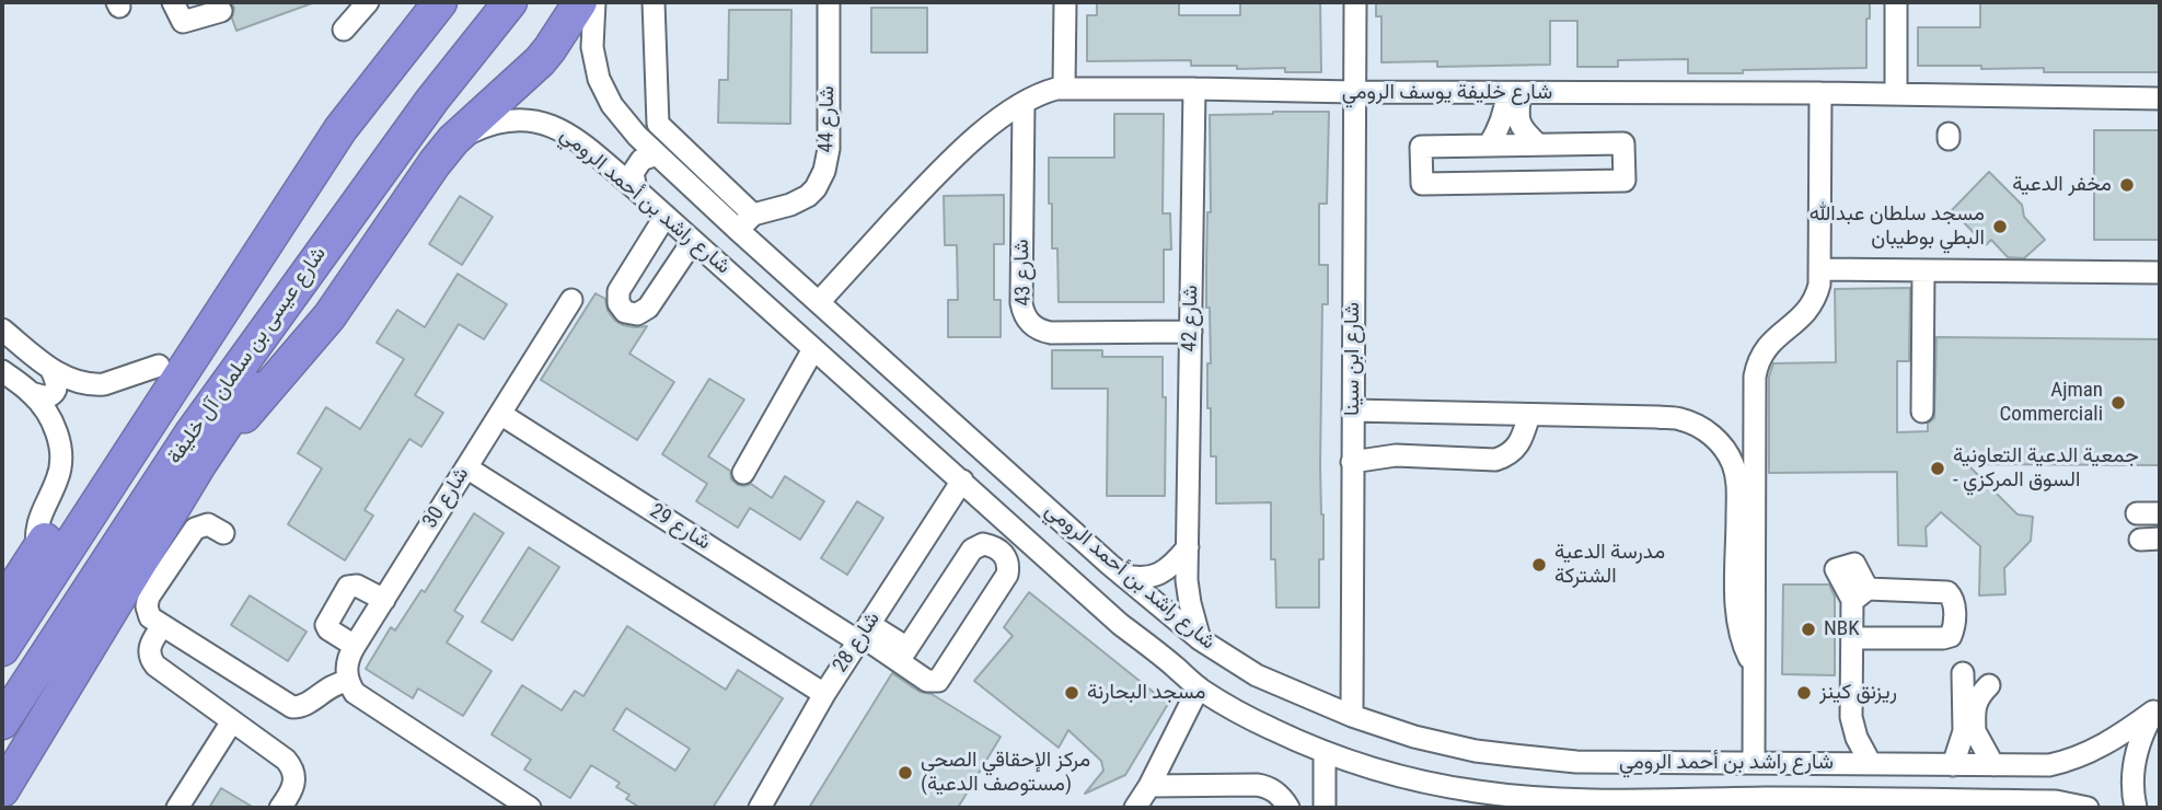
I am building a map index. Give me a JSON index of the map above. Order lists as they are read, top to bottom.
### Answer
{
  "streets": {
    "highway": ["شارع عيسى بن سلمان آل خليفة"],
    "street": [
      "شارع خليفة يوسف الرومي",
      "شارع 44",
      "شارع راشد بن أحمد الرومي",
      "شارع 43",
      "شارع 42",
      "شارع ابن سينا",
      "شارع 30",
      "شارع 29",
      "شارع 28"
    ]
  },
  "crossings": [
    ["شارع خليفة يوسف الرومي", "شارع راشد بن أحمد الرومي"],
    ["شارع خليفة يوسف الرومي", "شارع 43"],
    ["شارع خليفة يوسف الرومي", "شارع 42"],
    ["شارع خليفة يوسف الرومي", "شارع ابن سينا"],
    ["شارع 44", "شارع راشد بن أحمد الرومي"],
    ["شارع راشد بن أحمد الرومي", "شارع 42"],
    ["شارع راشد بن أحمد الرومي", "شارع ابن سينا"],
    ["شارع راشد بن أحمد الرومي", "شارع 28"],
    ["شارع 43", "شارع 42"],
    ["شارع 30", "شارع 29"],
    ["شارع 29", "شارع 28"]
  ],
  "places": [
    "مخفر الدعية",
    "مسجد سلطان عبدالله البطي بوطيبان",
    "Ajman Commerciali",
    "جمعية الدعية التعاونية - السوق المركزي",
    "مدرسة الدعية الشتركة",
    "NBK",
    "مسجد البحارنة",
    "ريزنق كينز",
    "مركز الإحقاقي الصحي (مستوصف الدعية)"
  ]
}
